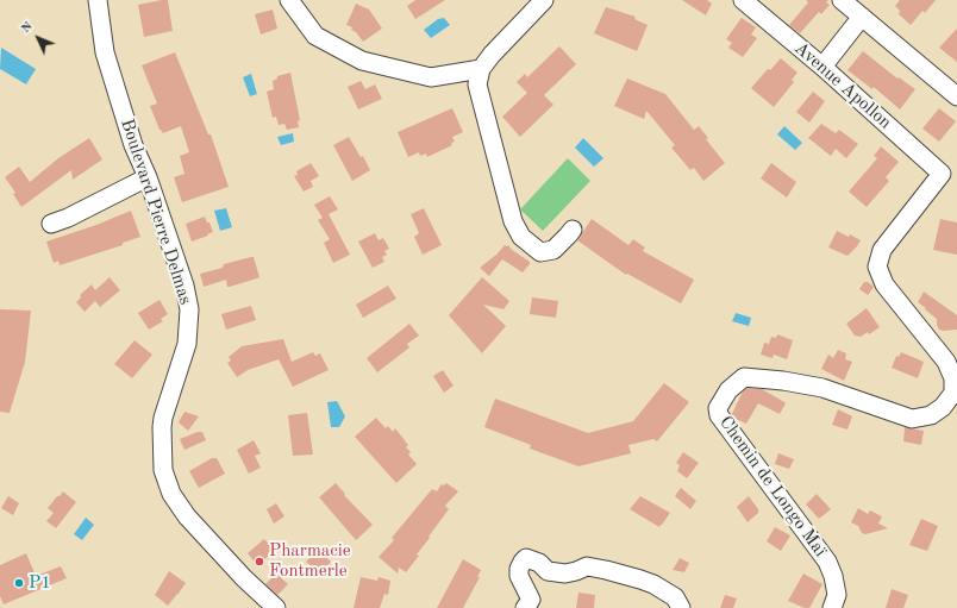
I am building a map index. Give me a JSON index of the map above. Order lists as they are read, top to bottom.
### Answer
{
  "streets": {
    "street": ["Avenue Apollon", "Boulevard Pierre Delmas", "Chemin de Longo Maï"]
  },
  "crossings": [
    ["Avenue Apollon", "Chemin de Longo Maï"]
  ],
  "places": ["Pharmacie Fontmerle", "P1"],
  "north": "top left"
}
